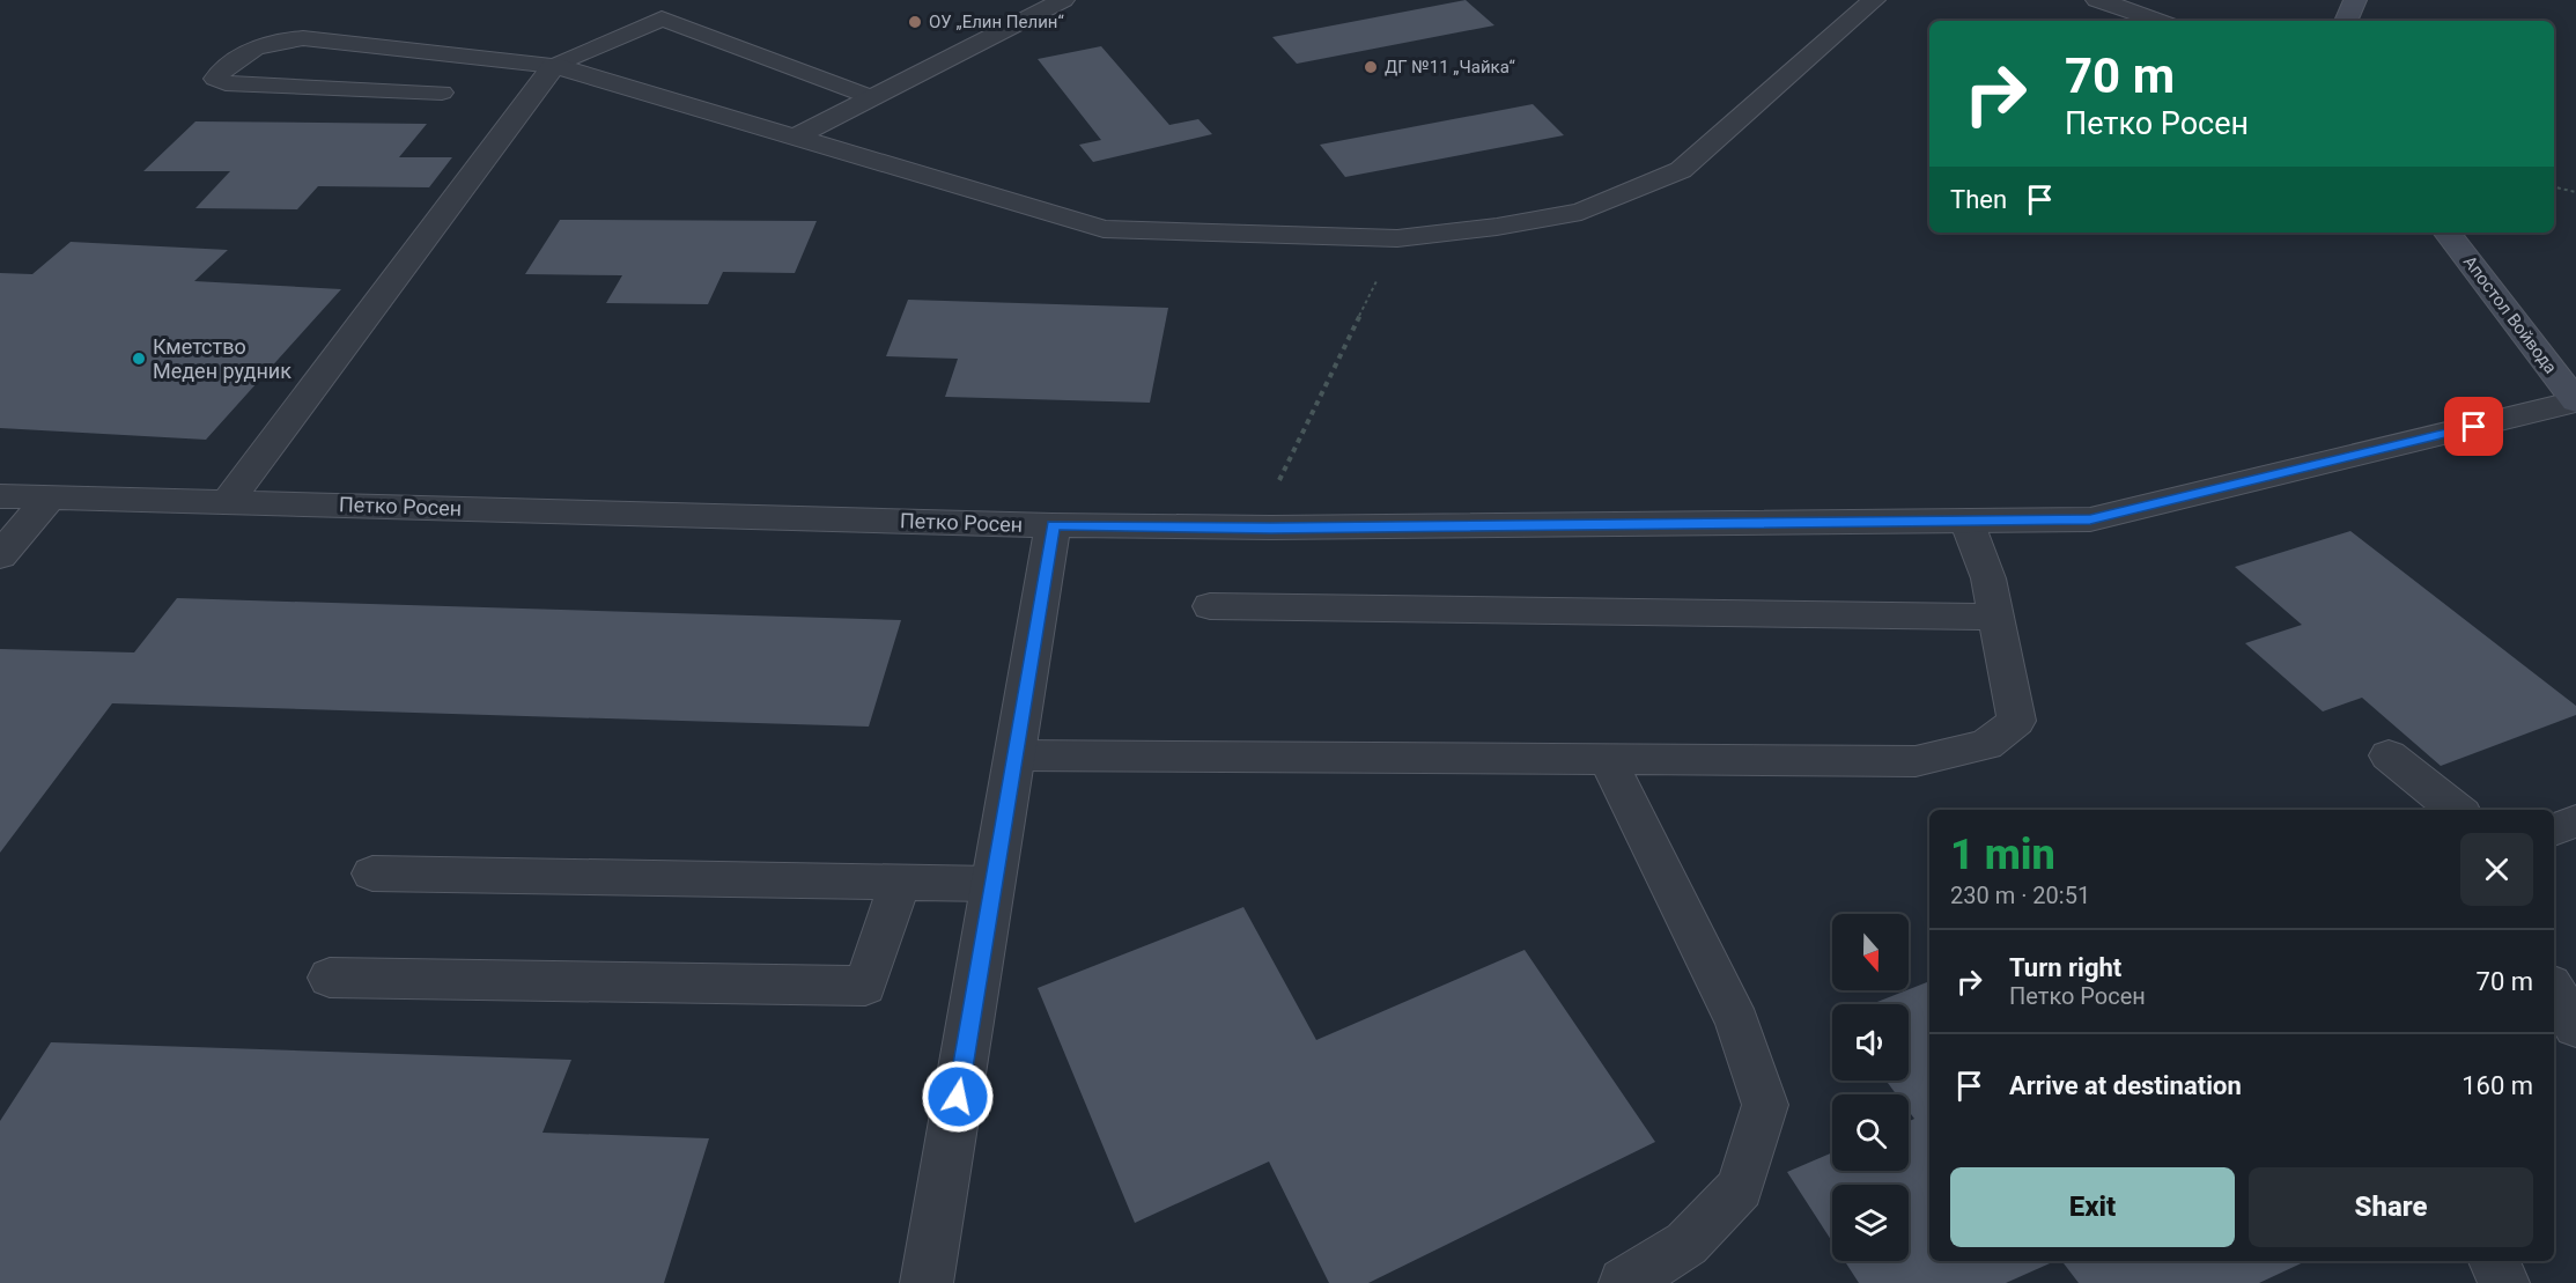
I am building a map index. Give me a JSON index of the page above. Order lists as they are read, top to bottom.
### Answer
{
  "streets": {
    "street": ["Апостол Войвода", "Петко Росен"]
  },
  "crossings": [
    ["Апостол Войвода", "Петко Росен"]
  ],
  "places": ["ОУ „Елин Пелин“", "ДГ №11 „Чайка“", "Кметство Меден рудник"],
  "north": "bottom",
  "page": {
    "turn": ["70 m", "Петко Росен"],
    "then": "Then",
    "heading": ["1 min", "230 m · 20:51"],
    "list": [
      {
        "name": "Turn right",
        "note": "Петко Росен",
        "value": "70 m"
      },
      {
        "name": "Arrive at destination",
        "value": "160 m"
      }
    ],
    "buttons": ["Exit", "Share"]
  }
}
